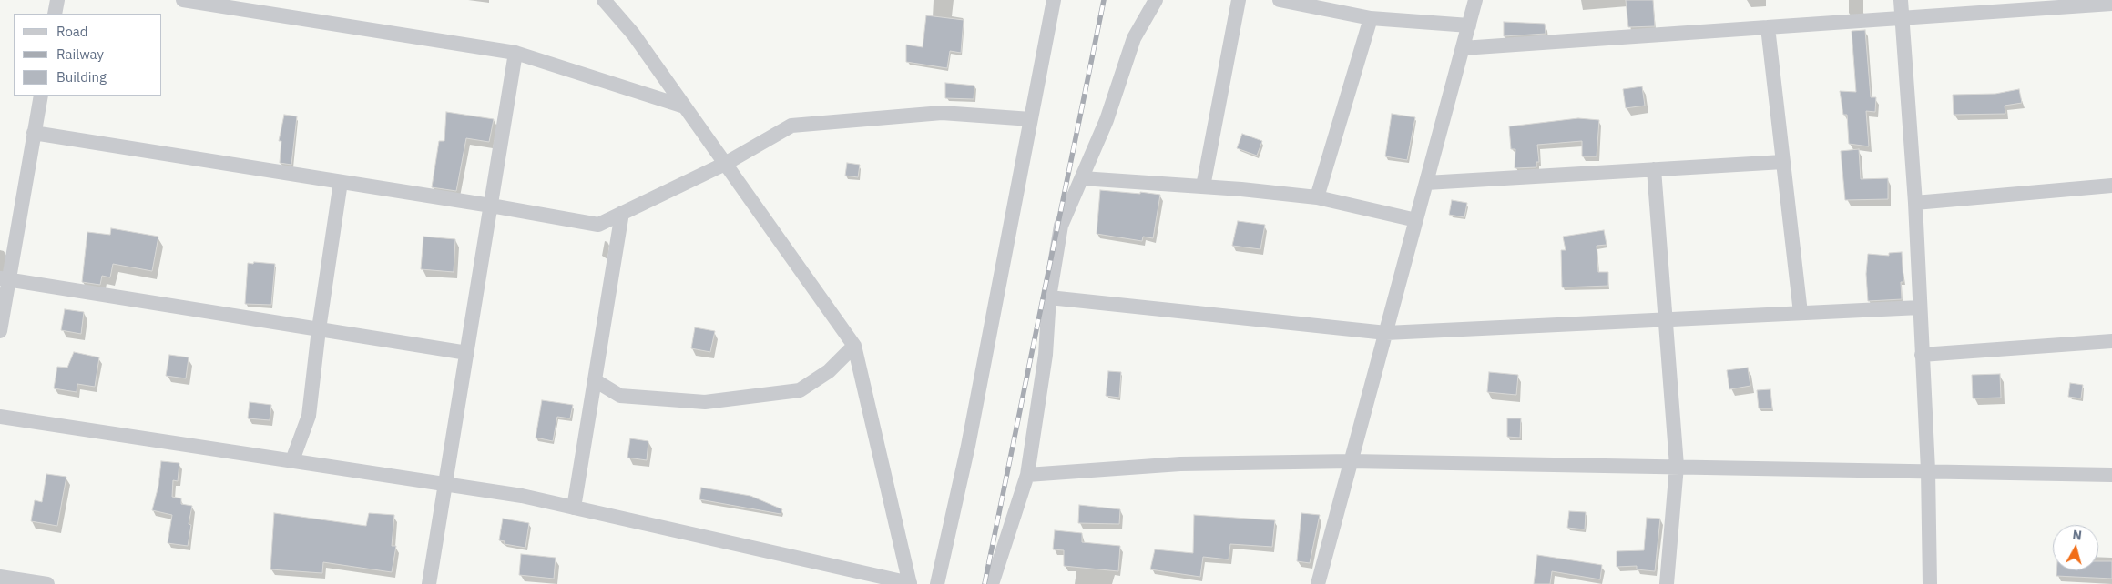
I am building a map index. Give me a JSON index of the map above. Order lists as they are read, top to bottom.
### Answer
{
  "legend": ["Road", "Railway", "Building"],
  "north": "top"
}
